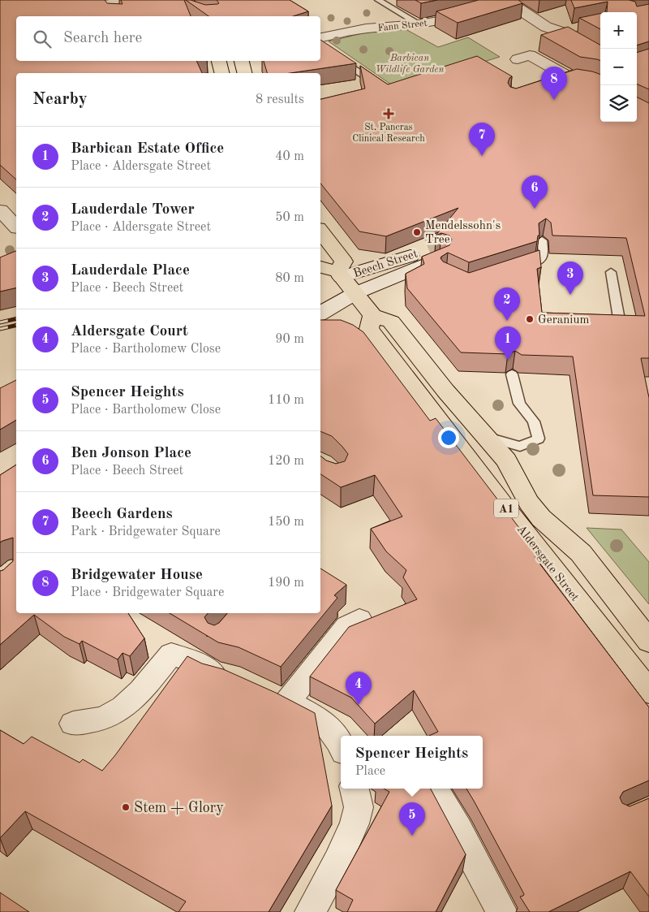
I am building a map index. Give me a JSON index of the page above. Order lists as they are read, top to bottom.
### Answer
{
  "streets": {
    "main road": ["A1", "Aldersgate Street"],
    "street": ["Fann Street", "Beech Street"]
  },
  "parks": ["Barbican Wildlife Garden"],
  "places": {
    "health": ["St. Pancras Clinical Research"],
    "other": ["Mendelssohn's Tree", "Geranium", "Stem + Glory"]
  },
  "page": {
    "map_buttons": ["+", "−"],
    "search": "Search here",
    "pins": [
      "8",
      "7",
      "6",
      "3",
      "2",
      "1",
      "4",
      "5"
    ],
    "heading": ["Nearby", "8 results"],
    "list": [
      {
        "mark": "1",
        "name": "Barbican Estate Office",
        "note": "Place · Aldersgate Street",
        "value": "40 m"
      },
      {
        "mark": "2",
        "name": "Lauderdale Tower",
        "note": "Place · Aldersgate Street",
        "value": "50 m"
      },
      {
        "mark": "3",
        "name": "Lauderdale Place",
        "note": "Place · Beech Street",
        "value": "80 m"
      },
      {
        "mark": "4",
        "name": "Aldersgate Court",
        "note": "Place · Bartholomew Close",
        "value": "90 m"
      },
      {
        "mark": "5",
        "name": "Spencer Heights",
        "note": "Place · Bartholomew Close",
        "value": "110 m"
      },
      {
        "mark": "6",
        "name": "Ben Jonson Place",
        "note": "Place · Beech Street",
        "value": "120 m"
      },
      {
        "mark": "7",
        "name": "Beech Gardens",
        "note": "Park · Bridgewater Square",
        "value": "150 m"
      },
      {
        "mark": "8",
        "name": "Bridgewater House",
        "note": "Place · Bridgewater Square",
        "value": "190 m"
      }
    ],
    "popup": ["Spencer Heights", "Place"]
  }
}
